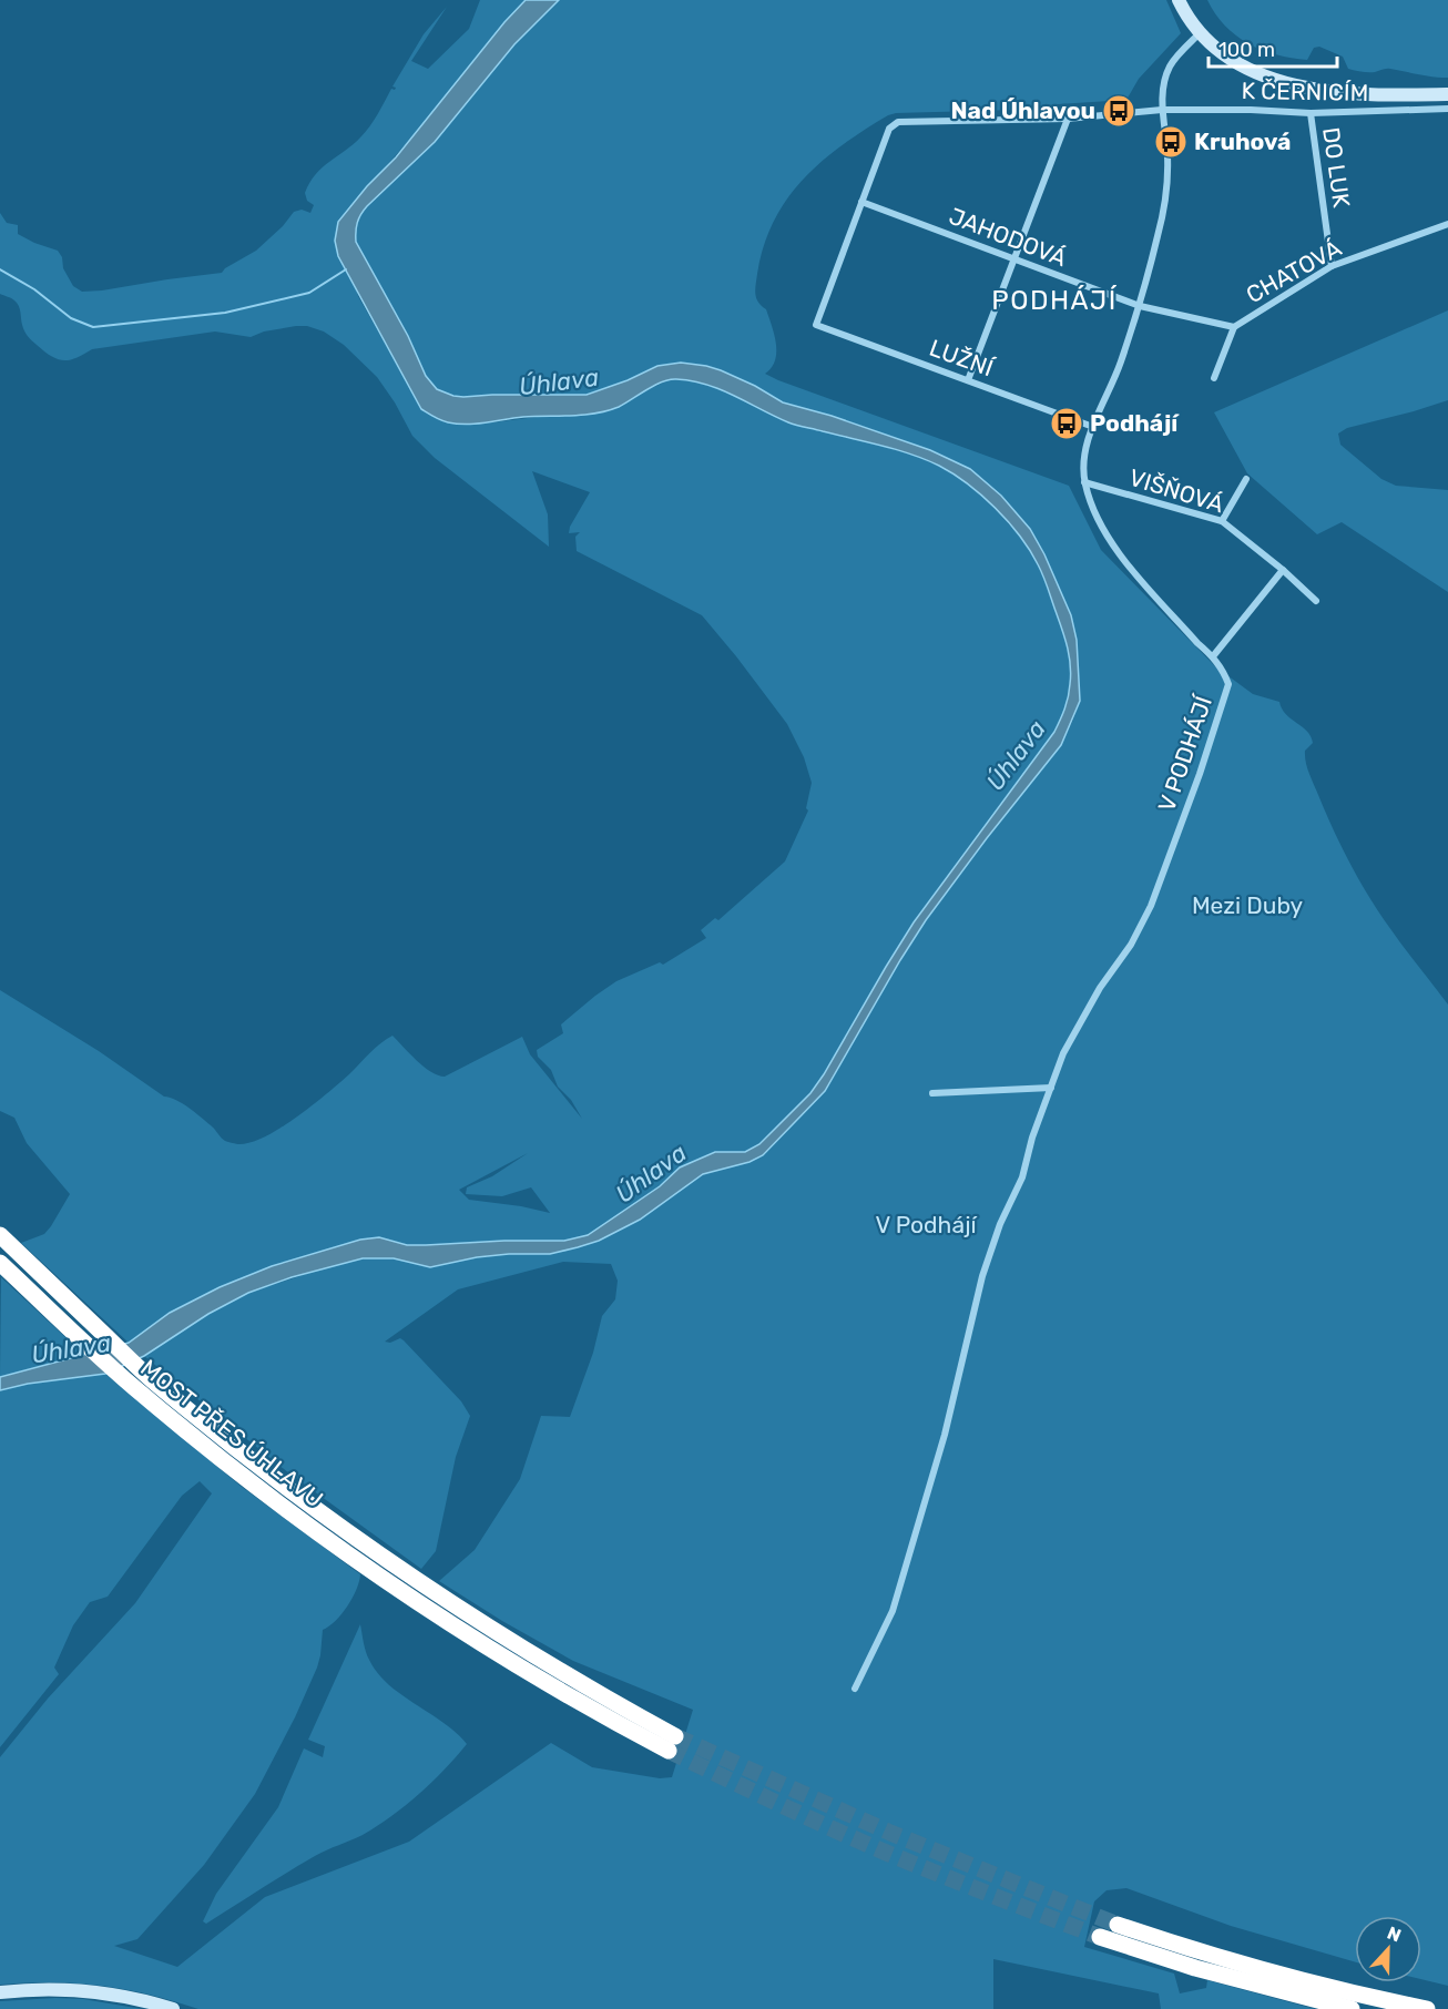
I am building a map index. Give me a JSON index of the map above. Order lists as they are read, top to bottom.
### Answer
{
  "streets": {
    "highway": ["MOST PŘES ÚHLAVU"],
    "street": [
      "K ČERNICÍM",
      "DO LUK",
      "JAHODOVÁ",
      "CHATOVÁ",
      "LUŽNÍ",
      "VIŠŇOVÁ",
      "V PODHÁJÍ"
    ]
  },
  "crossings": [
    ["K ČERNICÍM", "DO LUK"],
    ["K ČERNICÍM", "V PODHÁJÍ"],
    ["DO LUK", "CHATOVÁ"],
    ["JAHODOVÁ", "LUŽNÍ"],
    ["JAHODOVÁ", "V PODHÁJÍ"],
    ["LUŽNÍ", "V PODHÁJÍ"],
    ["VIŠŇOVÁ", "V PODHÁJÍ"]
  ],
  "districts": ["PODHÁJÍ"],
  "water": ["Úhlava"],
  "parks": ["Mezi Duby", "V Podhájí"],
  "places": {
    "bus stop": ["Nad Úhlavou", "Kruhová", "Podhájí"]
  },
  "scale_bar": "100 m",
  "north": "top"
}
